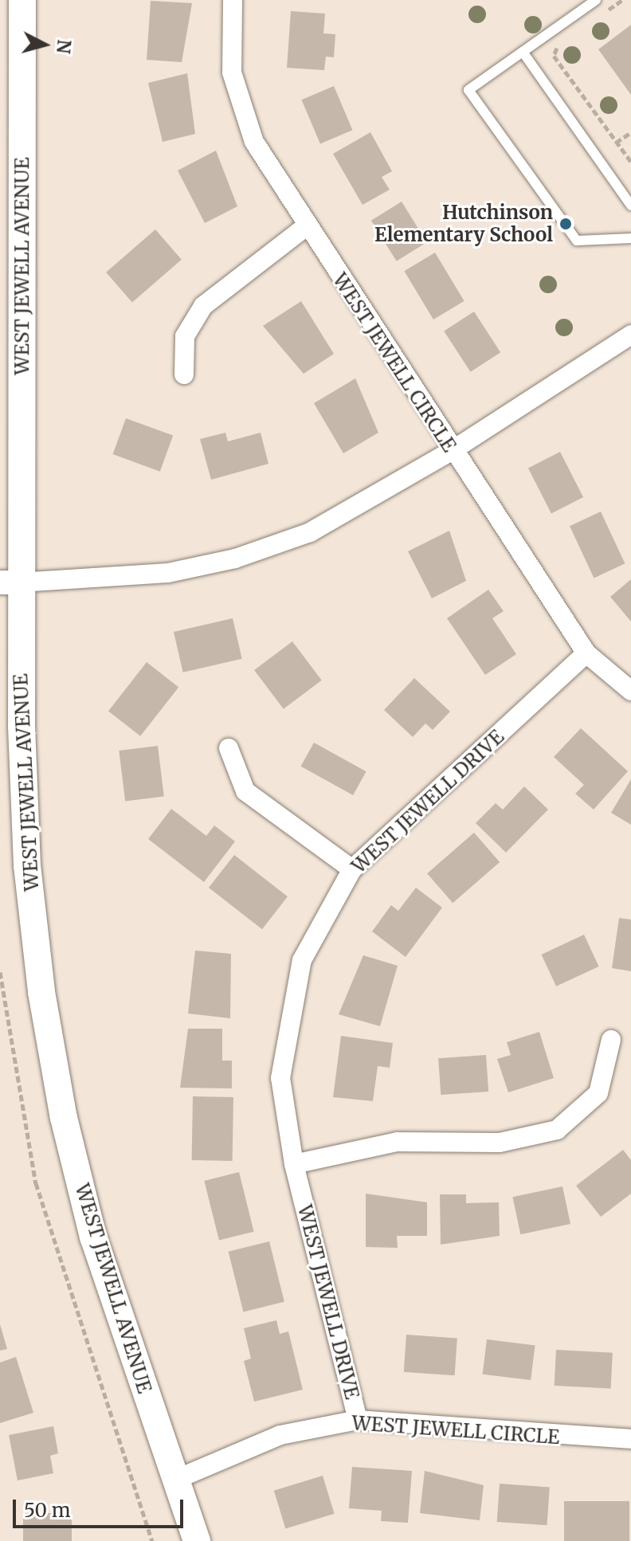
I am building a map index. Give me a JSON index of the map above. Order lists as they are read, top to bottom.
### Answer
{
  "streets": {
    "main road": ["WEST JEWELL AVENUE"],
    "street": ["WEST JEWELL CIRCLE", "WEST JEWELL DRIVE"]
  },
  "crossings": [
    ["WEST JEWELL AVENUE", "WEST JEWELL CIRCLE"],
    ["WEST JEWELL CIRCLE", "WEST JEWELL DRIVE"]
  ],
  "places": ["Hutchinson Elementary School"],
  "scale_bar": "50 m",
  "north": "right"
}
